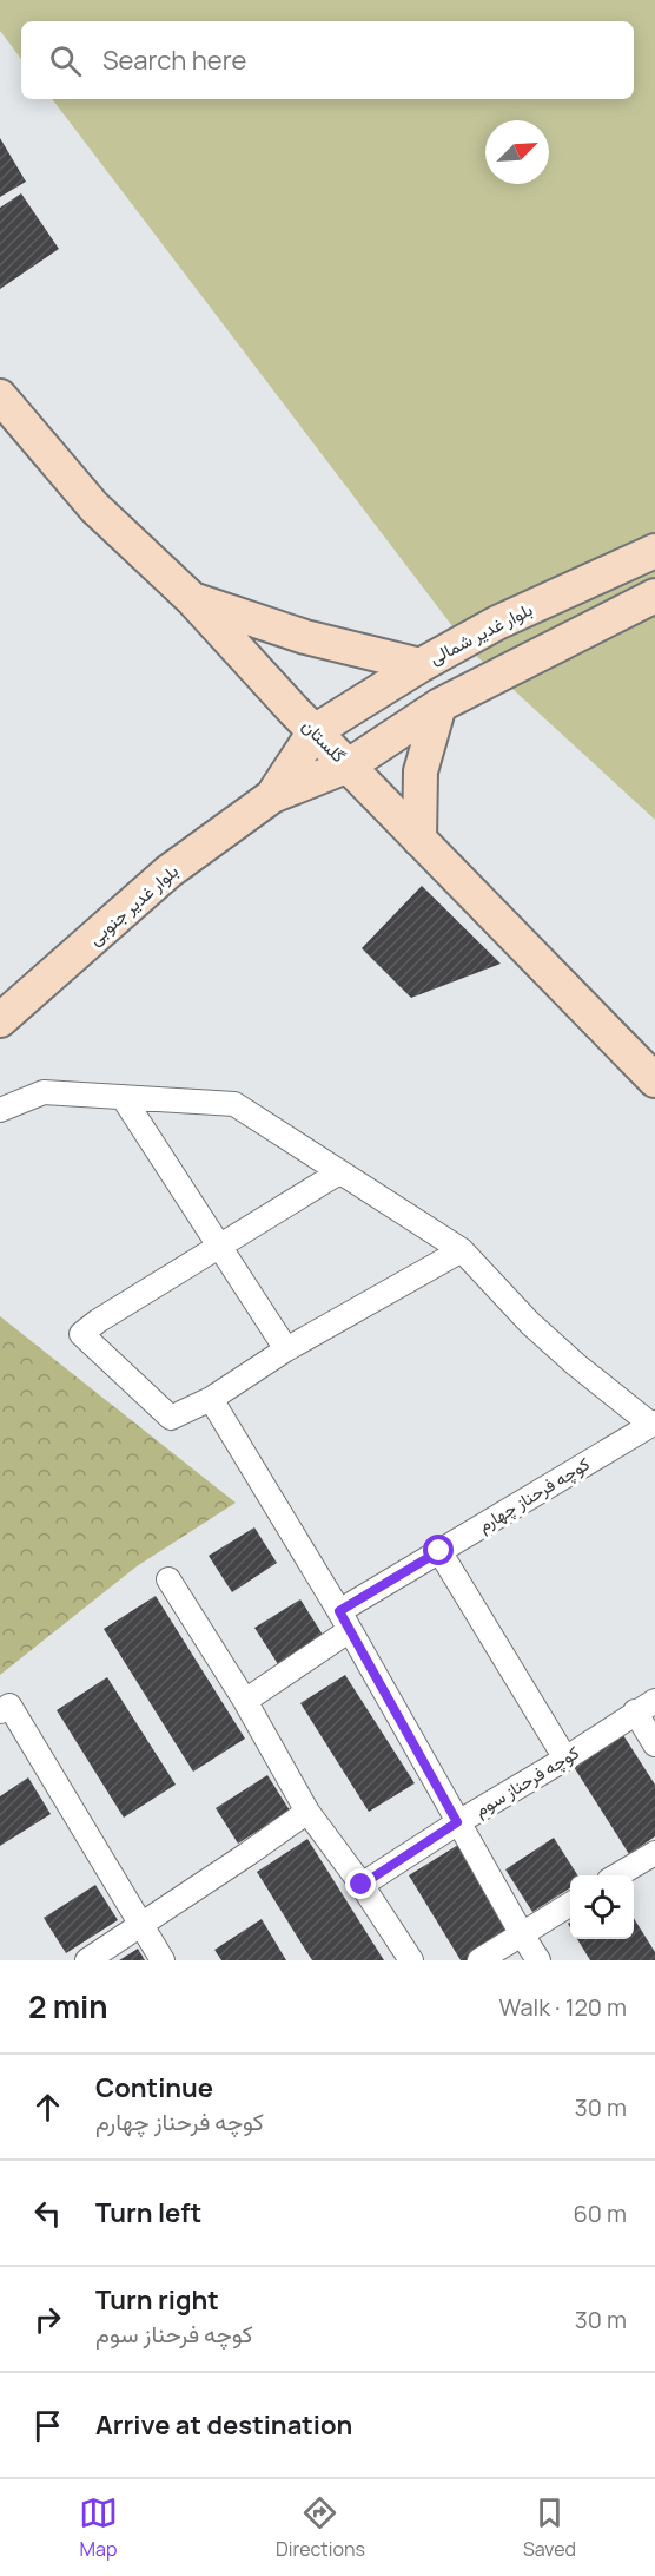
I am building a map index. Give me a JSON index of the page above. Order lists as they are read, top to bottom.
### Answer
{
  "streets": {
    "main road": ["بلوار غدیر شمالی", "گلستان", "بلوار غدیر جنوبی"],
    "street": ["کوچه فرحناز چهارم", "کوچه فرحناز سوم"]
  },
  "crossings": [
    ["بلوار غدیر شمالی", "گلستان"],
    ["بلوار غدیر شمالی", "بلوار غدیر جنوبی"],
    ["گلستان", "بلوار غدیر جنوبی"]
  ],
  "north": "top right",
  "page": {
    "search": "Search here",
    "heading": ["2 min", "Walk · 120 m"],
    "list": [
      ["Continue", "کوچه فرحناز چهارم", "30 m"],
      ["Turn left", "60 m"],
      ["Turn right", "کوچه فرحناز سوم", "30 m"],
      "Arrive at destination"
    ],
    "nav": ["Map", "Directions", "Saved"]
  }
}
